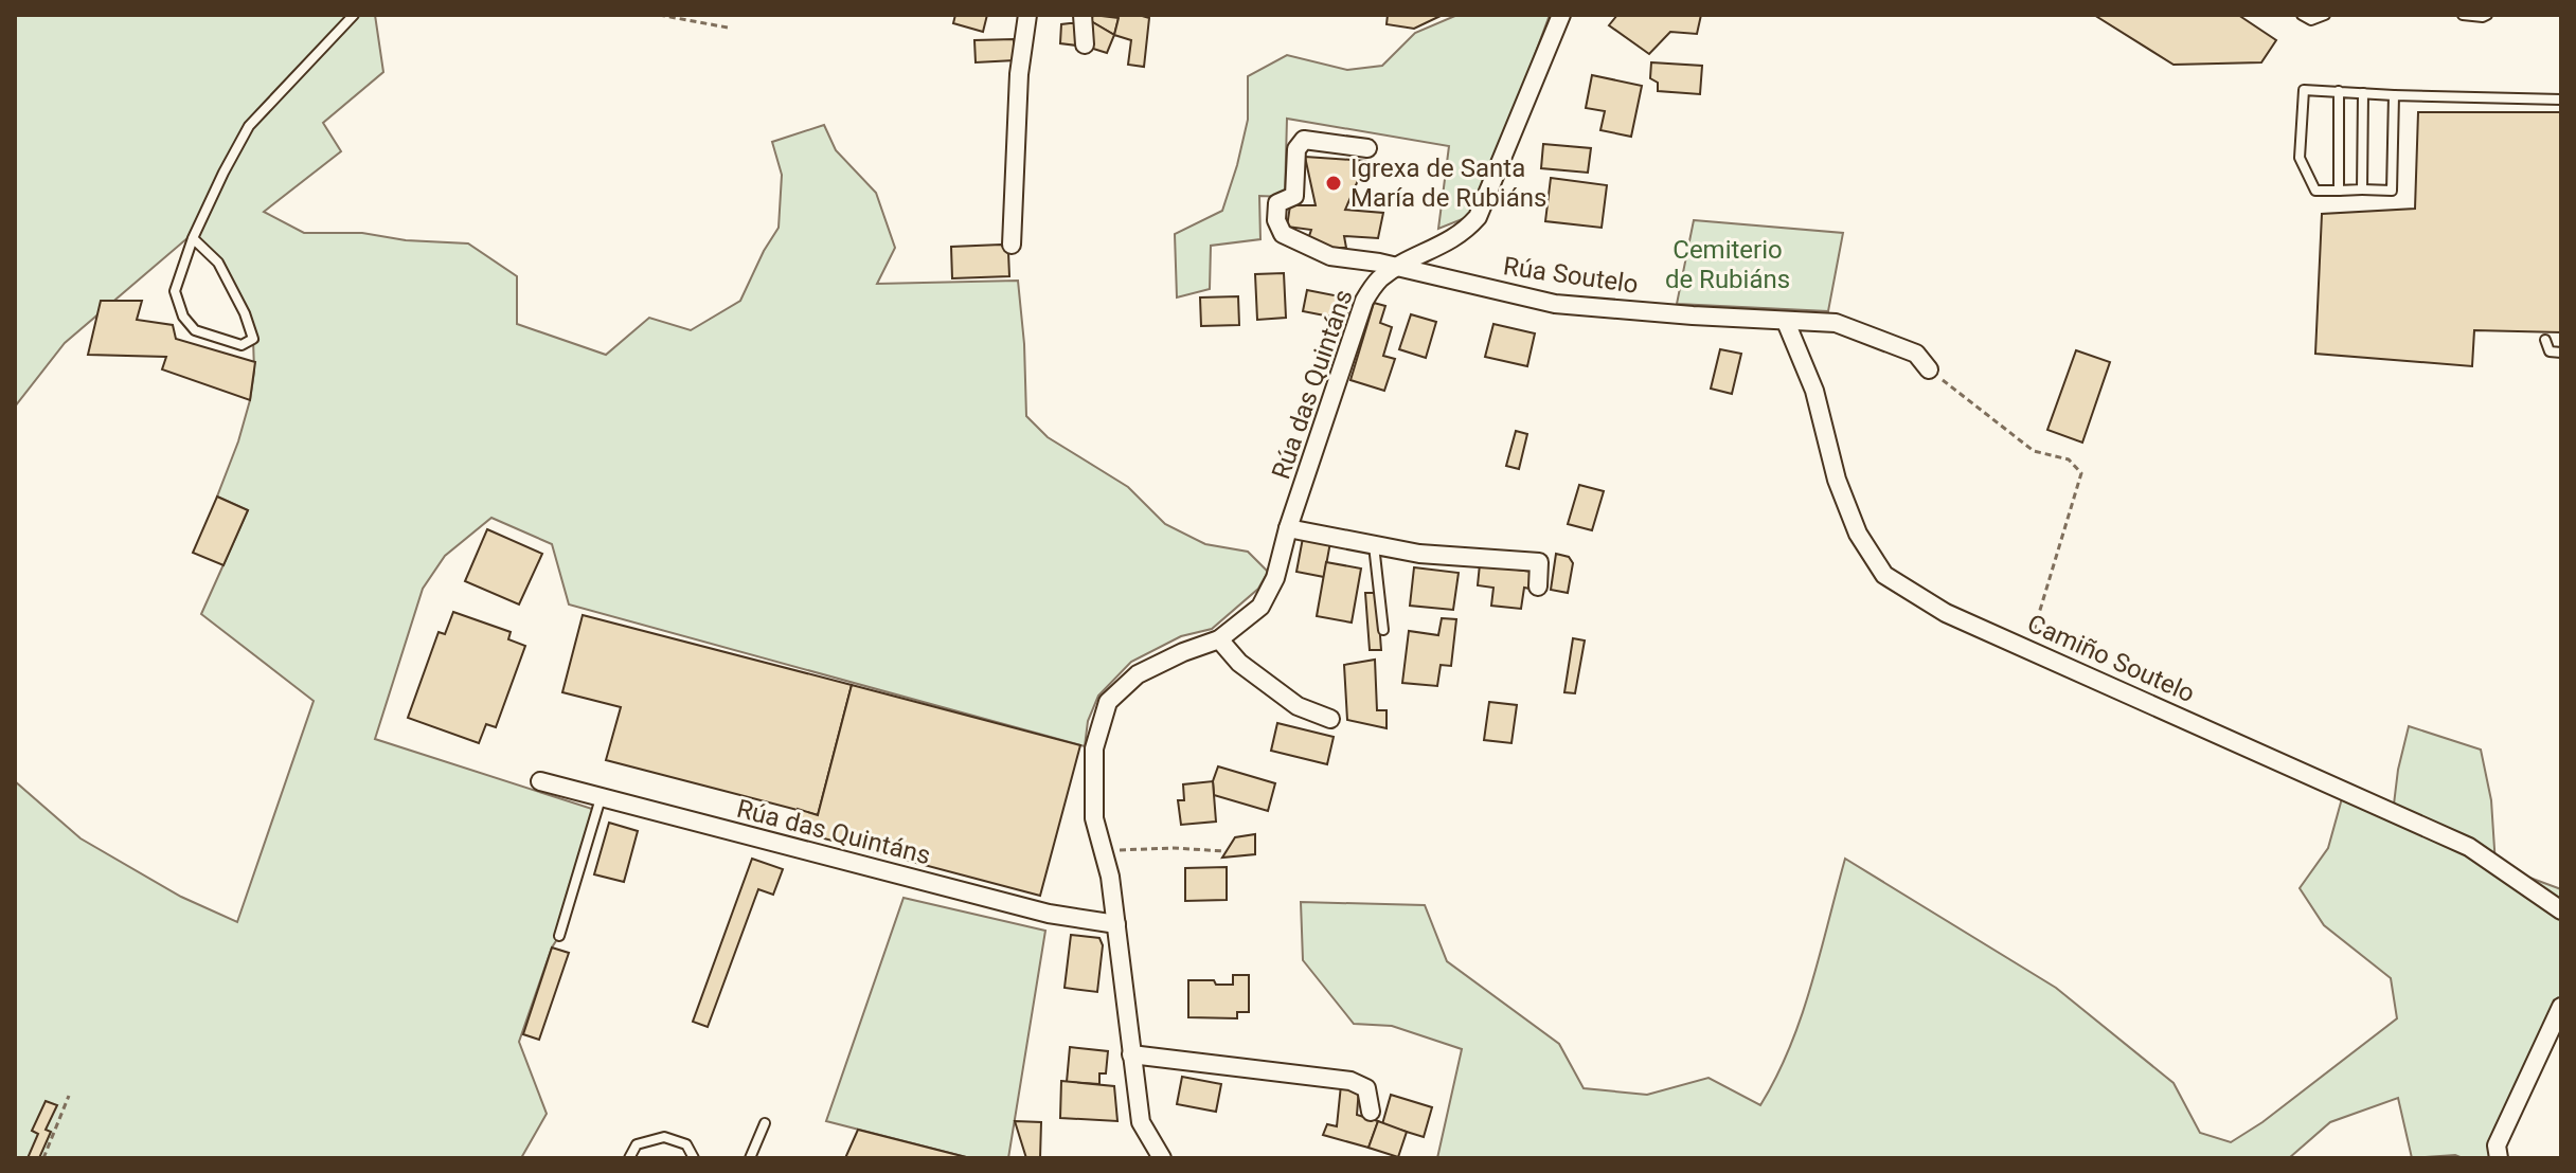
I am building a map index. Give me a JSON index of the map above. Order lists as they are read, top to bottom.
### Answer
{
  "streets": {
    "street": ["Rúa Soutelo", "Rúa das Quintáns", "Camiño Soutelo"]
  },
  "crossings": [
    ["Rúa Soutelo", "Rúa das Quintáns"],
    ["Rúa Soutelo", "Camiño Soutelo"]
  ],
  "parks": ["Cemiterio de Rubiáns"],
  "places": ["Igrexa de Santa María de Rubiáns"]
}
